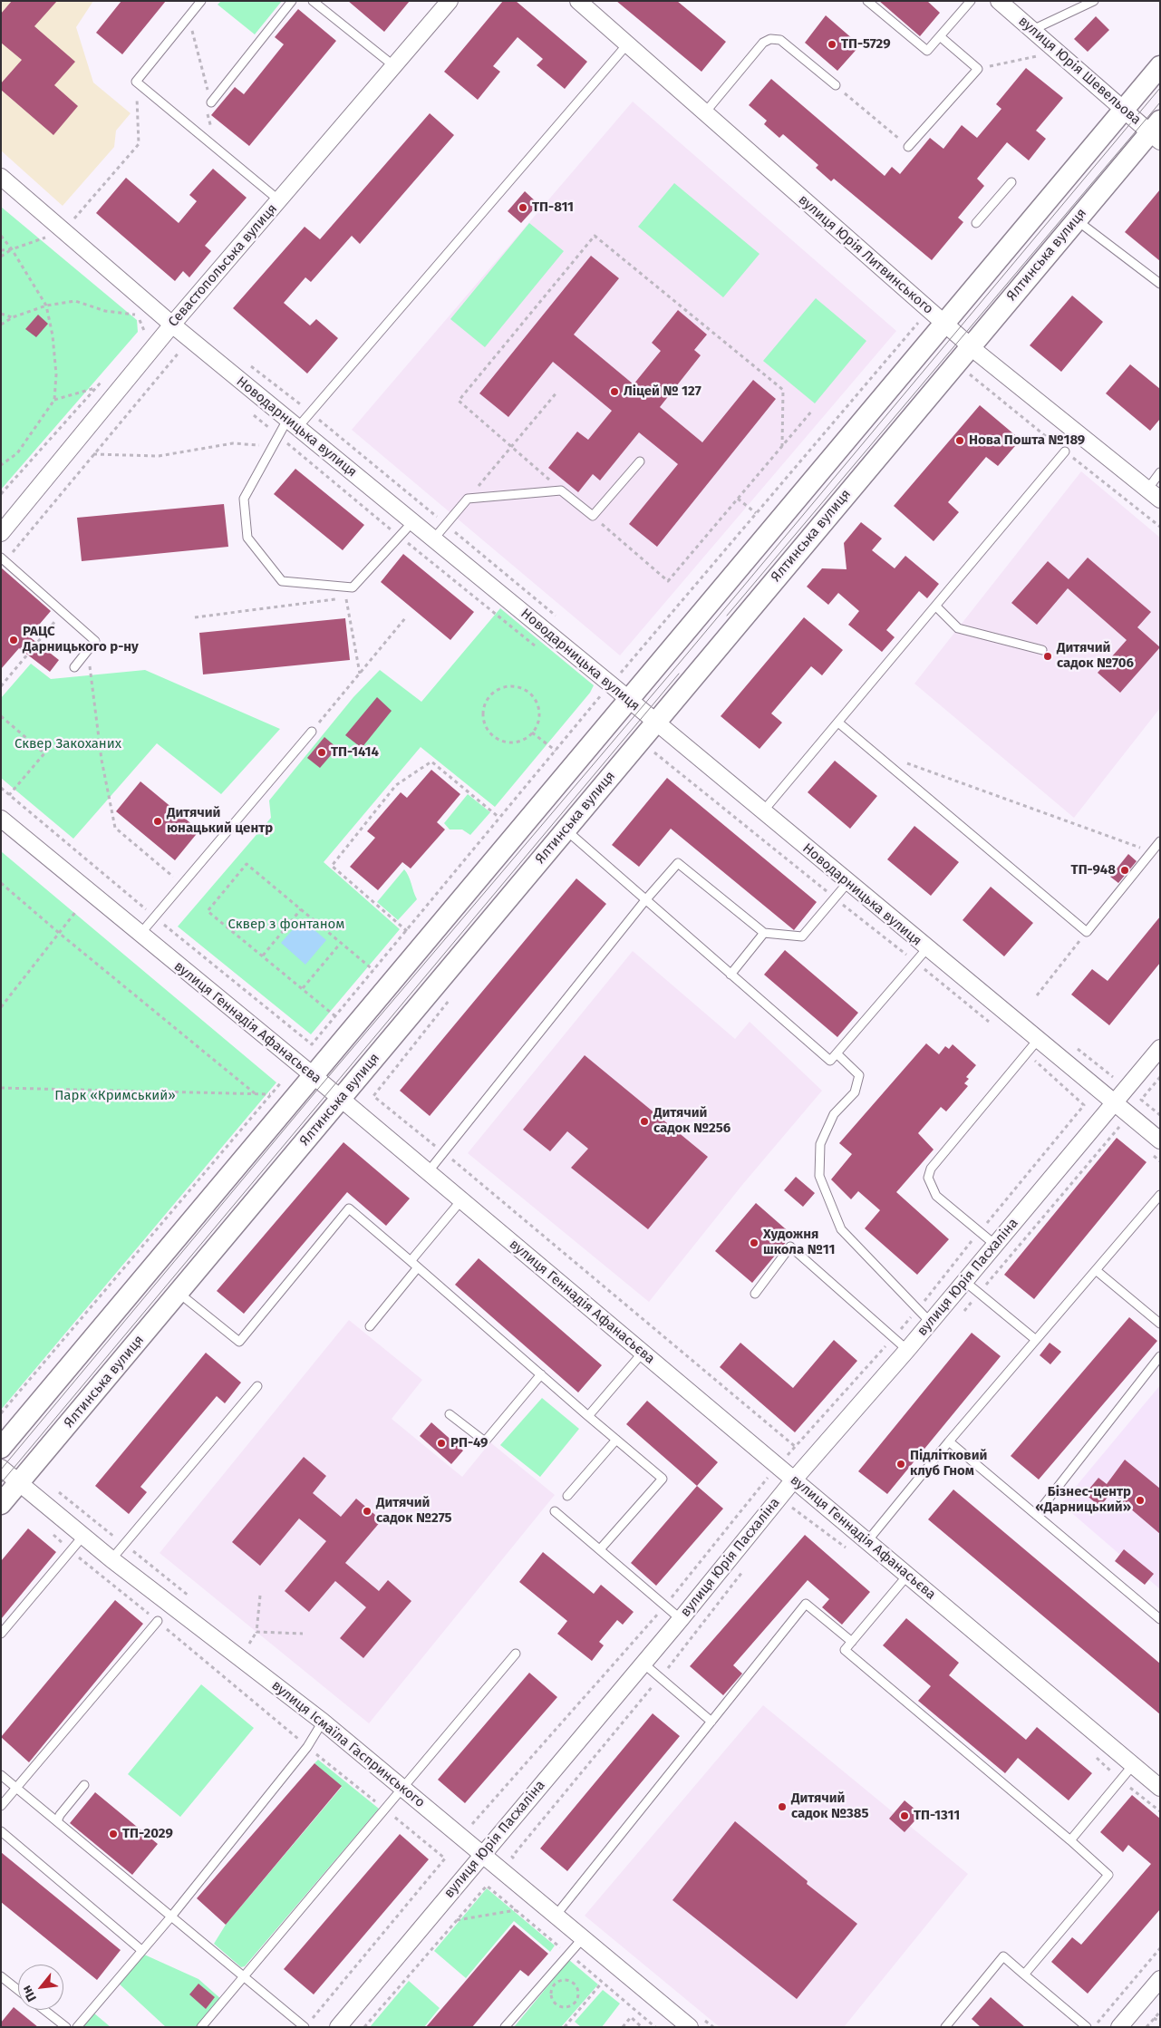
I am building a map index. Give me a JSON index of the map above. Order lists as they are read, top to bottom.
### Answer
{
  "streets": {
    "street": [
      "вулиця Юрія Шевельова",
      "вулиця Юрія Литвинського",
      "Ялтинська вулиця",
      "Севастопольська вулиця",
      "Новодарницька вулиця",
      "вулиця Геннадія Афанасьєва",
      "вулиця Юрія Пасхаліна",
      "вулиця Ісмаїла Гаспринського"
    ]
  },
  "crossings": [
    ["вулиця Юрія Шевельова", "Ялтинська вулиця"],
    ["вулиця Юрія Литвинського", "Ялтинська вулиця"],
    ["Ялтинська вулиця", "Новодарницька вулиця"],
    ["Ялтинська вулиця", "вулиця Геннадія Афанасьєва"],
    ["Ялтинська вулиця", "вулиця Ісмаїла Гаспринського"],
    ["Севастопольська вулиця", "Новодарницька вулиця"],
    ["Новодарницька вулиця", "вулиця Юрія Пасхаліна"],
    ["вулиця Геннадія Афанасьєва", "вулиця Юрія Пасхаліна"],
    ["вулиця Юрія Пасхаліна", "вулиця Ісмаїла Гаспринського"]
  ],
  "parks": ["Сквер Закоханих", "Сквер з фонтаном", "Парк «Кримський»"],
  "places": [
    "ТП-5729",
    "ТП-811",
    "Ліцей № 127",
    "Нова Пошта №189",
    "РАЦС Дарницького р-ну",
    "Дитячий садок №706",
    "ТП-1414",
    "Дитячий юнацький центр",
    "ТП-948",
    "Дитячий садок №256",
    "Художня школа №11",
    "РП-49",
    "Підлітковий клуб Гном",
    "Бізнес-центр «Дарницький»",
    "Дитячий садок №275",
    "Дитячий садок №385",
    "ТП-1311",
    "ТП-2029"
  ],
  "north": "bottom left"
}
